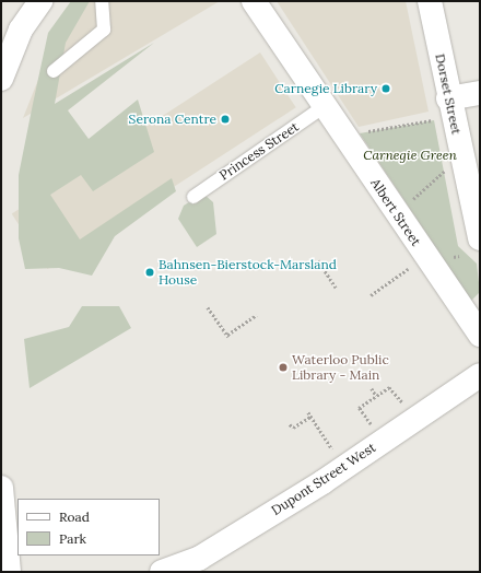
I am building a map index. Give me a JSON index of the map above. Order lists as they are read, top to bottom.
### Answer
{
  "streets": {
    "street": ["Dorset Street", "Albert Street", "Dupont Street West"],
    "lane": ["Princess Street"]
  },
  "crossings": [
    ["Princess Street", "Albert Street"]
  ],
  "parks": ["Carnegie Green"],
  "places": [
    "Carnegie Library",
    "Serona Centre",
    "Bahnsen-Bierstock-Marsland House",
    "Waterloo Public Library - Main"
  ],
  "legend": ["Road", "Park"]
}
